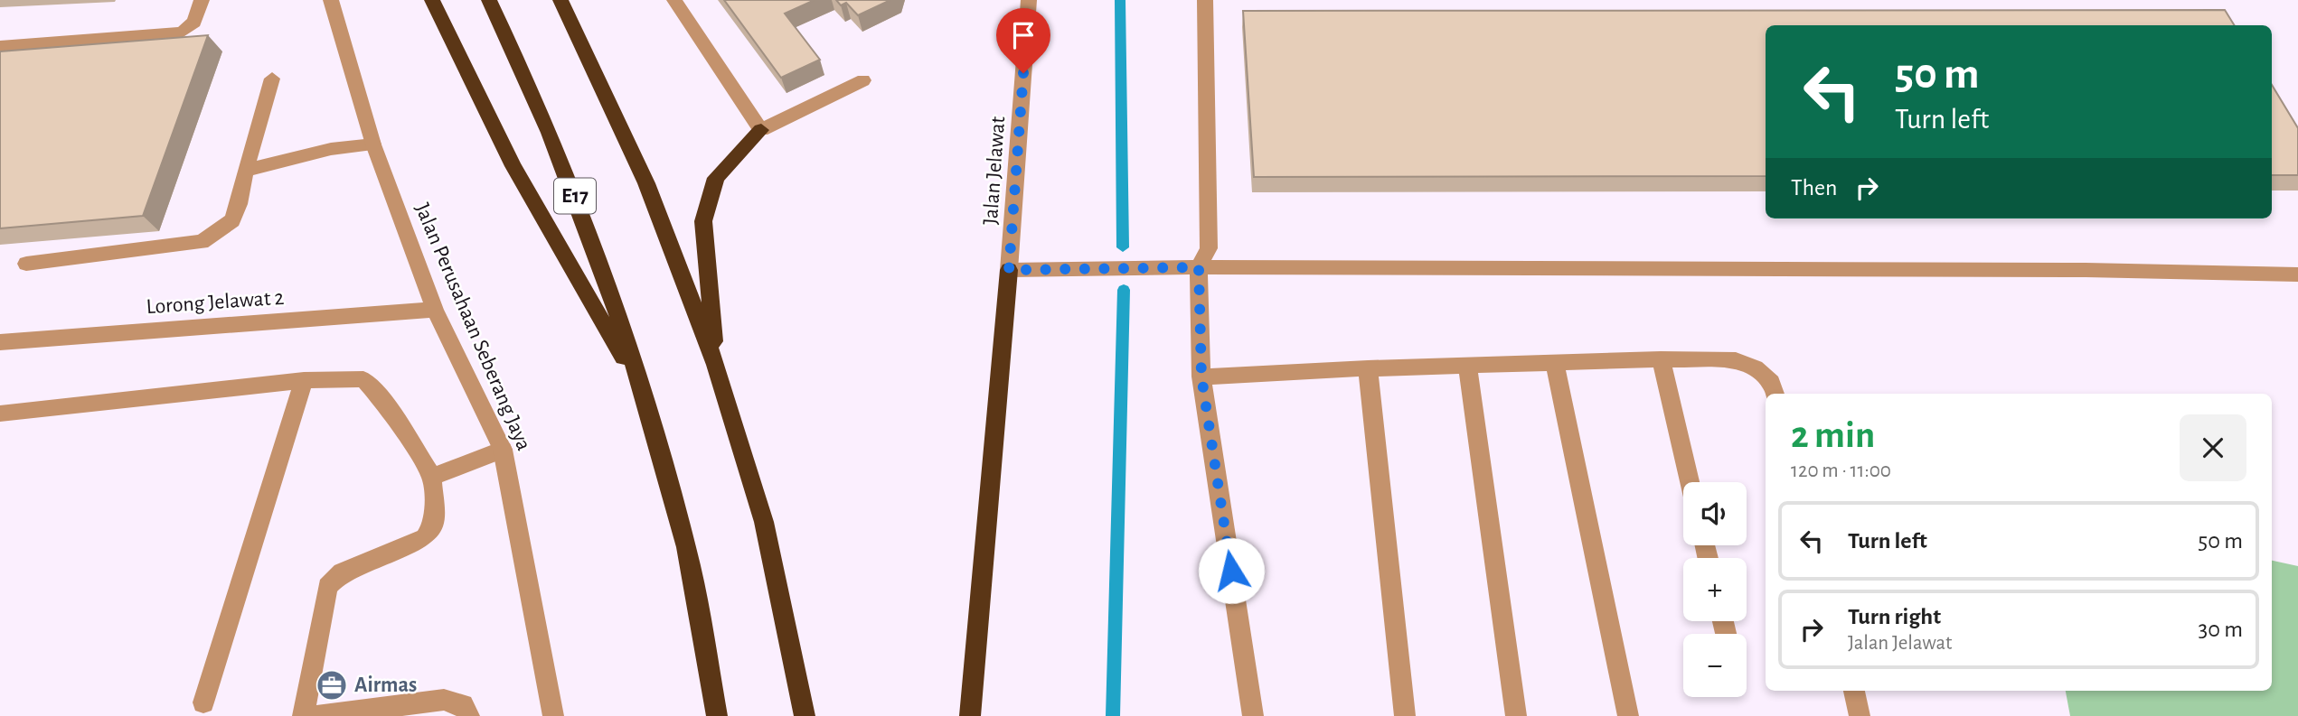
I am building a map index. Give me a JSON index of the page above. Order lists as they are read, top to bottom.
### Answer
{
  "streets": {
    "highway": ["E17"],
    "street": ["Jalan Jelawat", "Lorong Jelawat 2", "Jalan Perusahaan Seberang Jaya"]
  },
  "crossings": [
    ["Lorong Jelawat 2", "Jalan Perusahaan Seberang Jaya"]
  ],
  "places": {
    "office": ["Airmas"]
  },
  "page": {
    "turn": ["50 m", "Turn left"],
    "then": "Then",
    "heading": ["2 min", "120 m · 11:00"],
    "map_buttons": ["+", "−"],
    "list": [
      {
        "name": "Turn left",
        "value": "50 m"
      },
      {
        "name": "Turn right",
        "note": "Jalan Jelawat",
        "value": "30 m"
      }
    ]
  }
}
